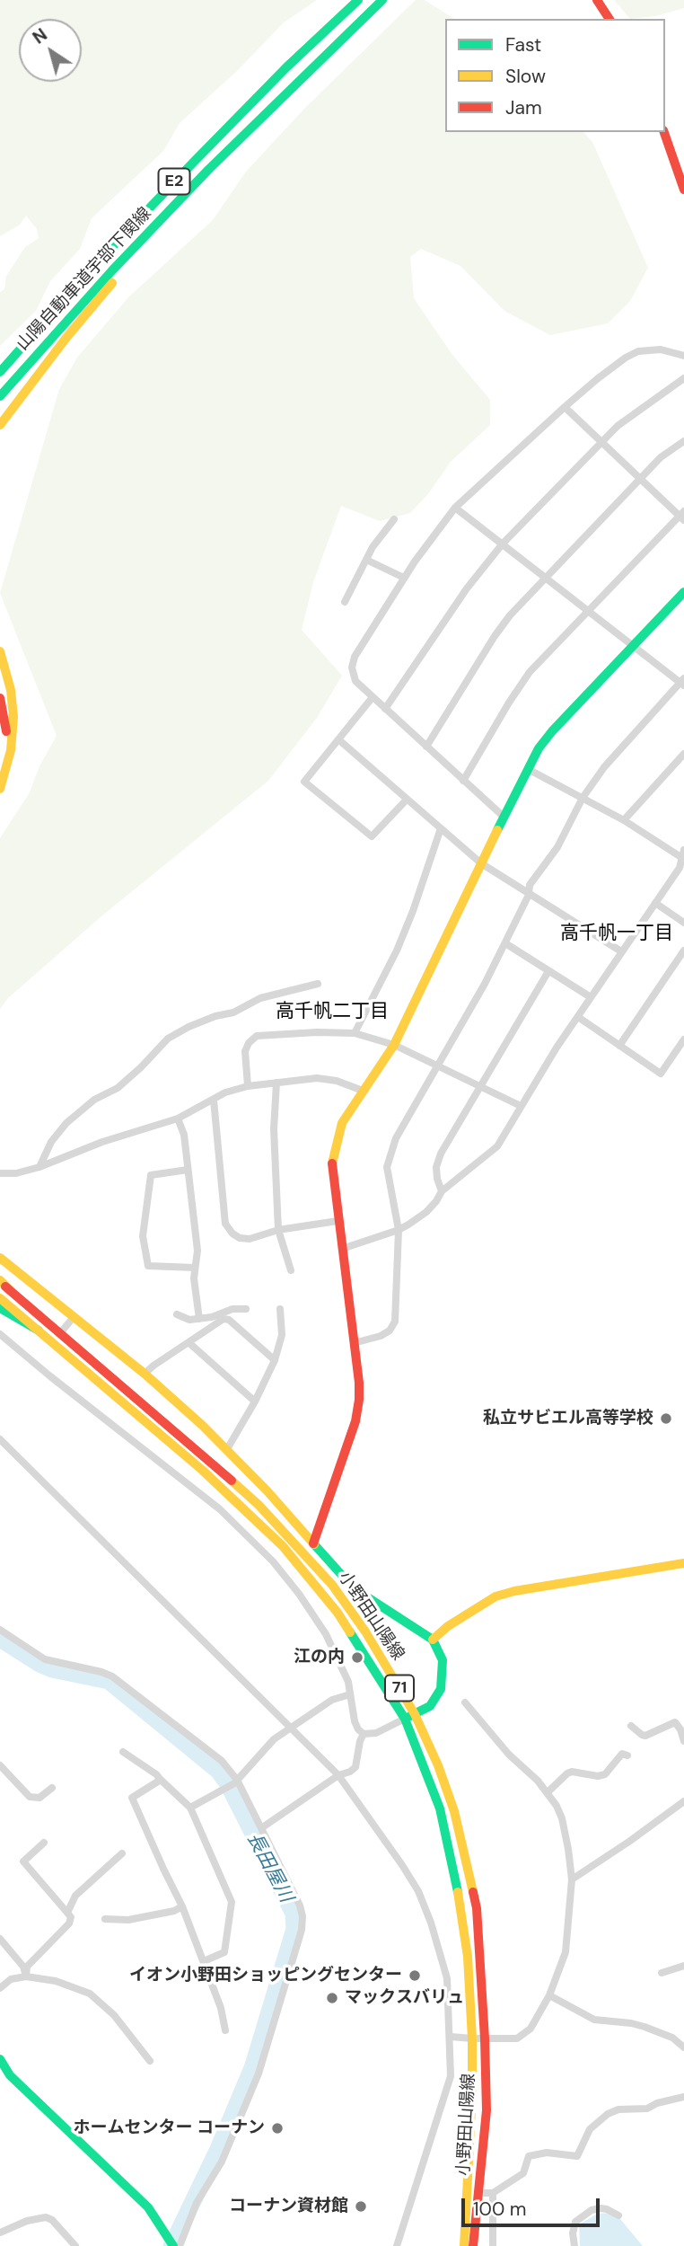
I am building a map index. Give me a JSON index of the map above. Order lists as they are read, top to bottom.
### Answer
{
  "streets": {
    "main road": [
      "E2",
      "山陽自動車道宇部下関線",
      "小野田山陽線",
      "71"
    ]
  },
  "districts": ["高千帆一丁目", "高千帆二丁目"],
  "water": ["長田屋川"],
  "places": [
    "私立サビエル高等学校",
    "江の内",
    "イオン小野田ショッピングセンター",
    "マックスバリュ",
    "ホームセンター コーナン",
    "コーナン資材館"
  ],
  "legend": ["Fast", "Slow", "Jam"],
  "scale_bar": "100 m",
  "north": "top left"
}
